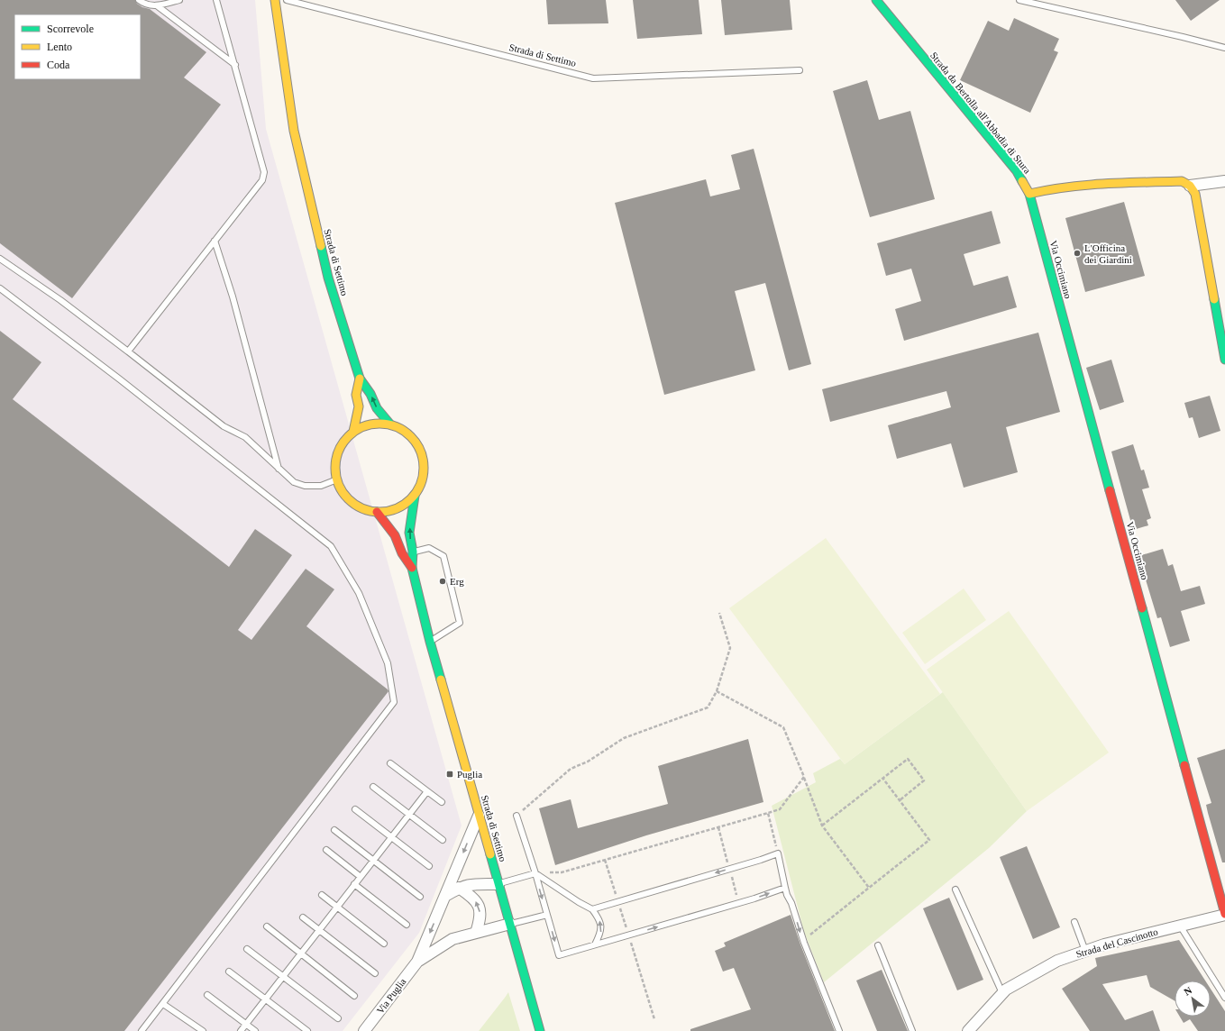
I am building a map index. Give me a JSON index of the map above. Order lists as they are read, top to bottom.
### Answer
{
  "streets": {
    "main road": ["Strada di Settimo", "Strada da Bertolla all'Abbadia di Stura", "Via Occimiano"],
    "street": ["Strada del Cascinotto", "Via Puglia"]
  },
  "crossings": [
    ["Strada di Settimo", "Via Puglia"],
    ["Strada da Bertolla all'Abbadia di Stura", "Via Occimiano"],
    ["Via Occimiano", "Strada del Cascinotto"]
  ],
  "one_way": ["Via Puglia"],
  "places": {
    "other": ["L'Officina dei Giardini", "Erg"],
    "transit": ["Puglia"]
  },
  "legend": ["Scorrevole", "Lento", "Coda"],
  "north": "top left"
}
